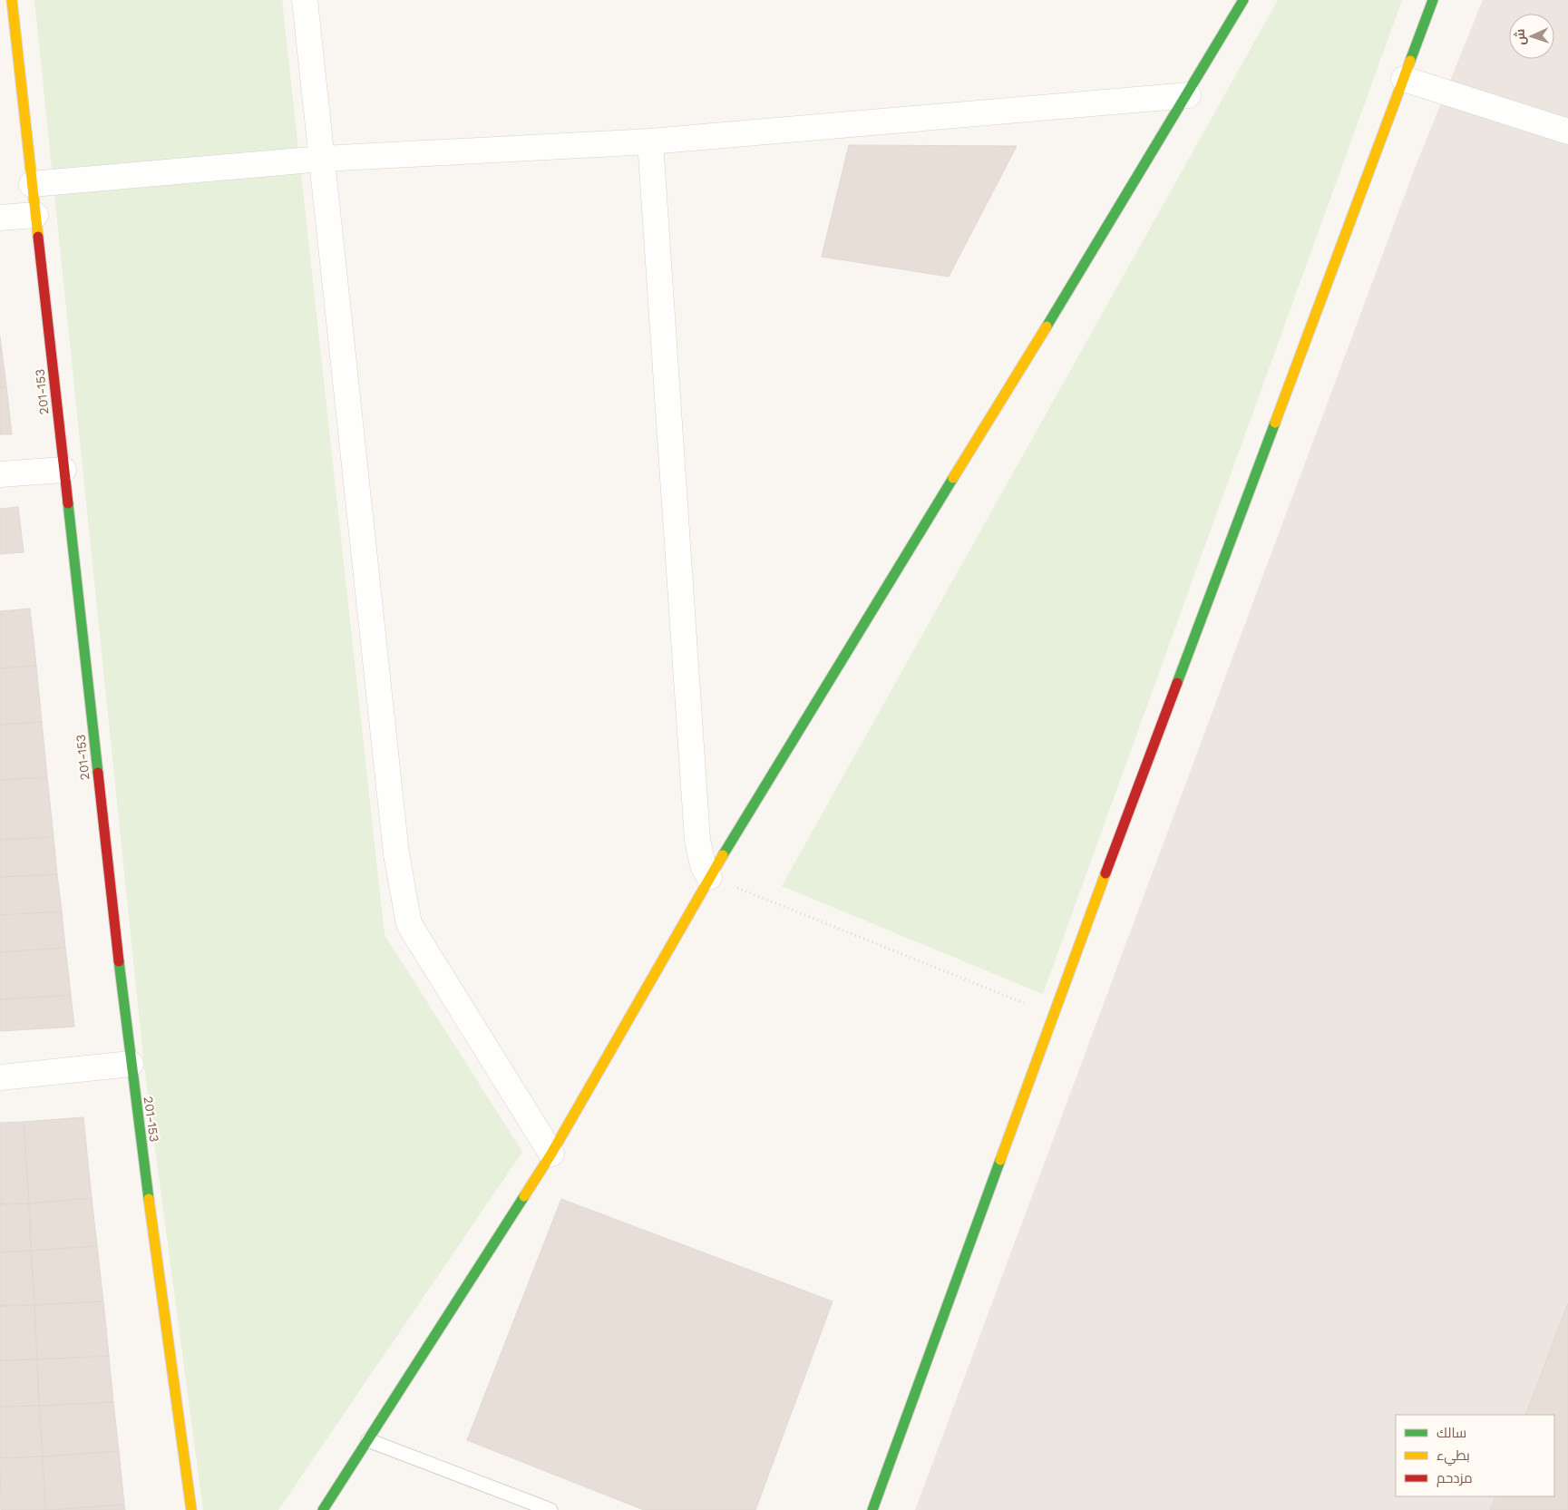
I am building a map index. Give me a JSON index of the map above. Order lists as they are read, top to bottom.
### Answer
{
  "streets": {
    "main road": ["201-153"]
  },
  "legend": ["سالك", "بطيء", "مزدحم"],
  "north": "left"
}
